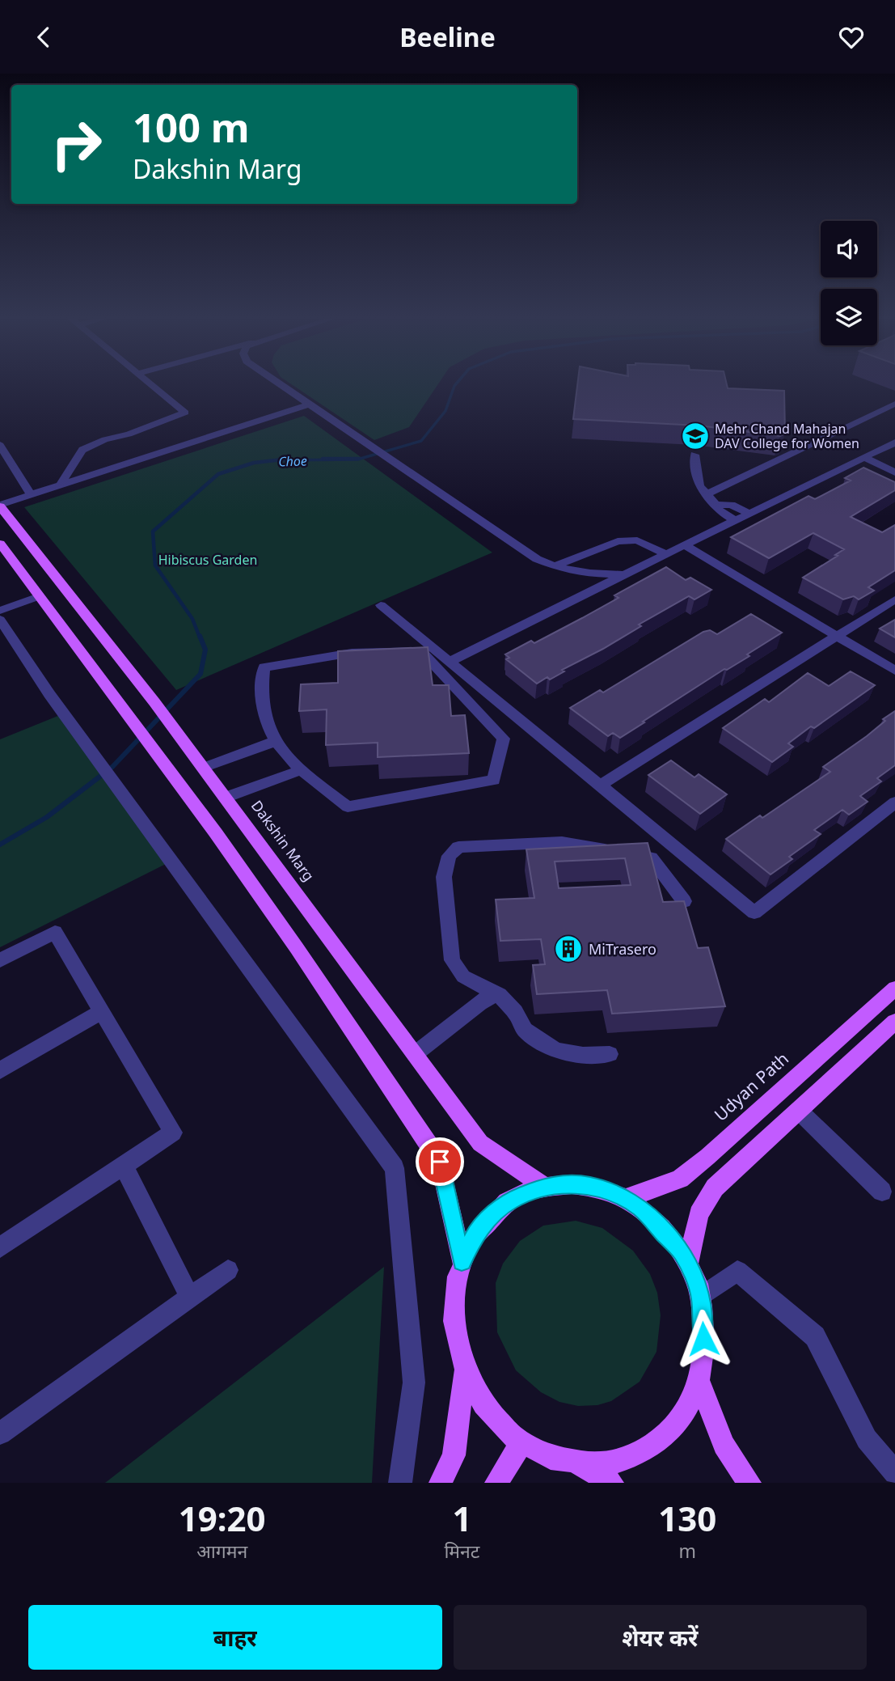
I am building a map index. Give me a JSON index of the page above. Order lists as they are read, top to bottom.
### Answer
{
  "streets": {
    "main road": ["Dakshin Marg", "Udyan Path"]
  },
  "water": ["Choe"],
  "parks": ["Hibiscus Garden"],
  "places": {
    "school or university": ["Mehr Chand Mahajan DAV College for Women"],
    "building": ["MiTrasero"]
  },
  "page": {
    "header": "Beeline",
    "turn": ["100 m", "Dakshin Marg"],
    "eta": [
      "19:20",
      "आगमन",
      "1",
      "मिनट",
      "130",
      "m"
    ],
    "buttons": ["बाहर", "शेयर करें"]
  }
}
